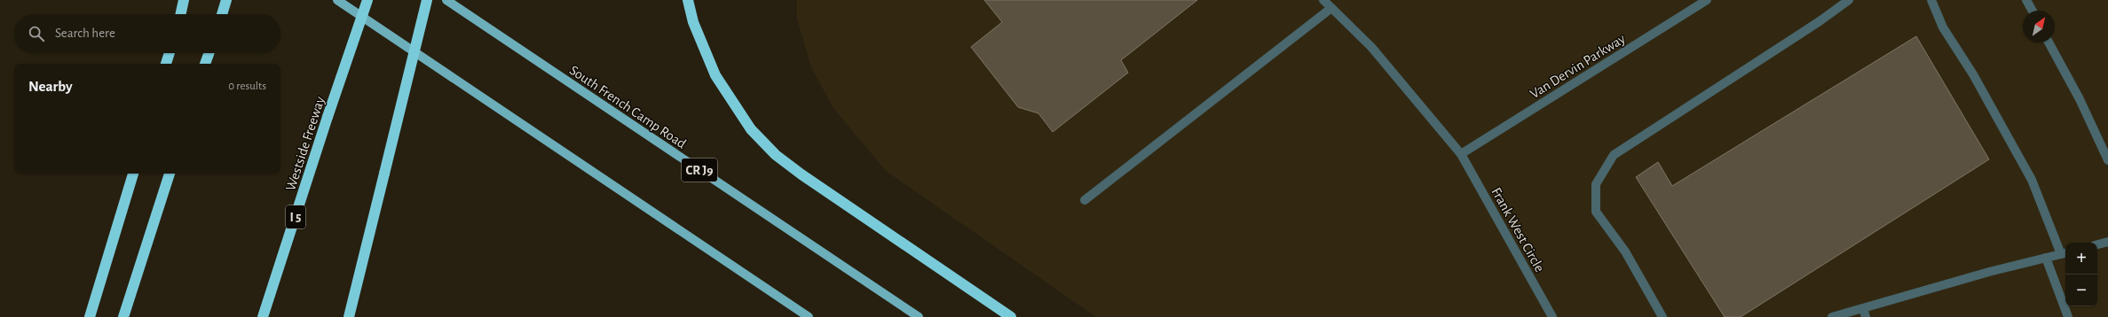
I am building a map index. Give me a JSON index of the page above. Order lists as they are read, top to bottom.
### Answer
{
  "streets": {
    "highway": ["Westside Freeway", "I 5"],
    "main road": ["South French Camp Road", "CR J9"],
    "street": ["Van Dervin Parkway", "Frank West Circle"]
  },
  "crossings": [
    ["Van Dervin Parkway", "Frank West Circle"]
  ],
  "north": "top right",
  "page": {
    "search": "Search here",
    "heading": ["Nearby", "0 results"],
    "map_buttons": ["+", "−"]
  }
}
